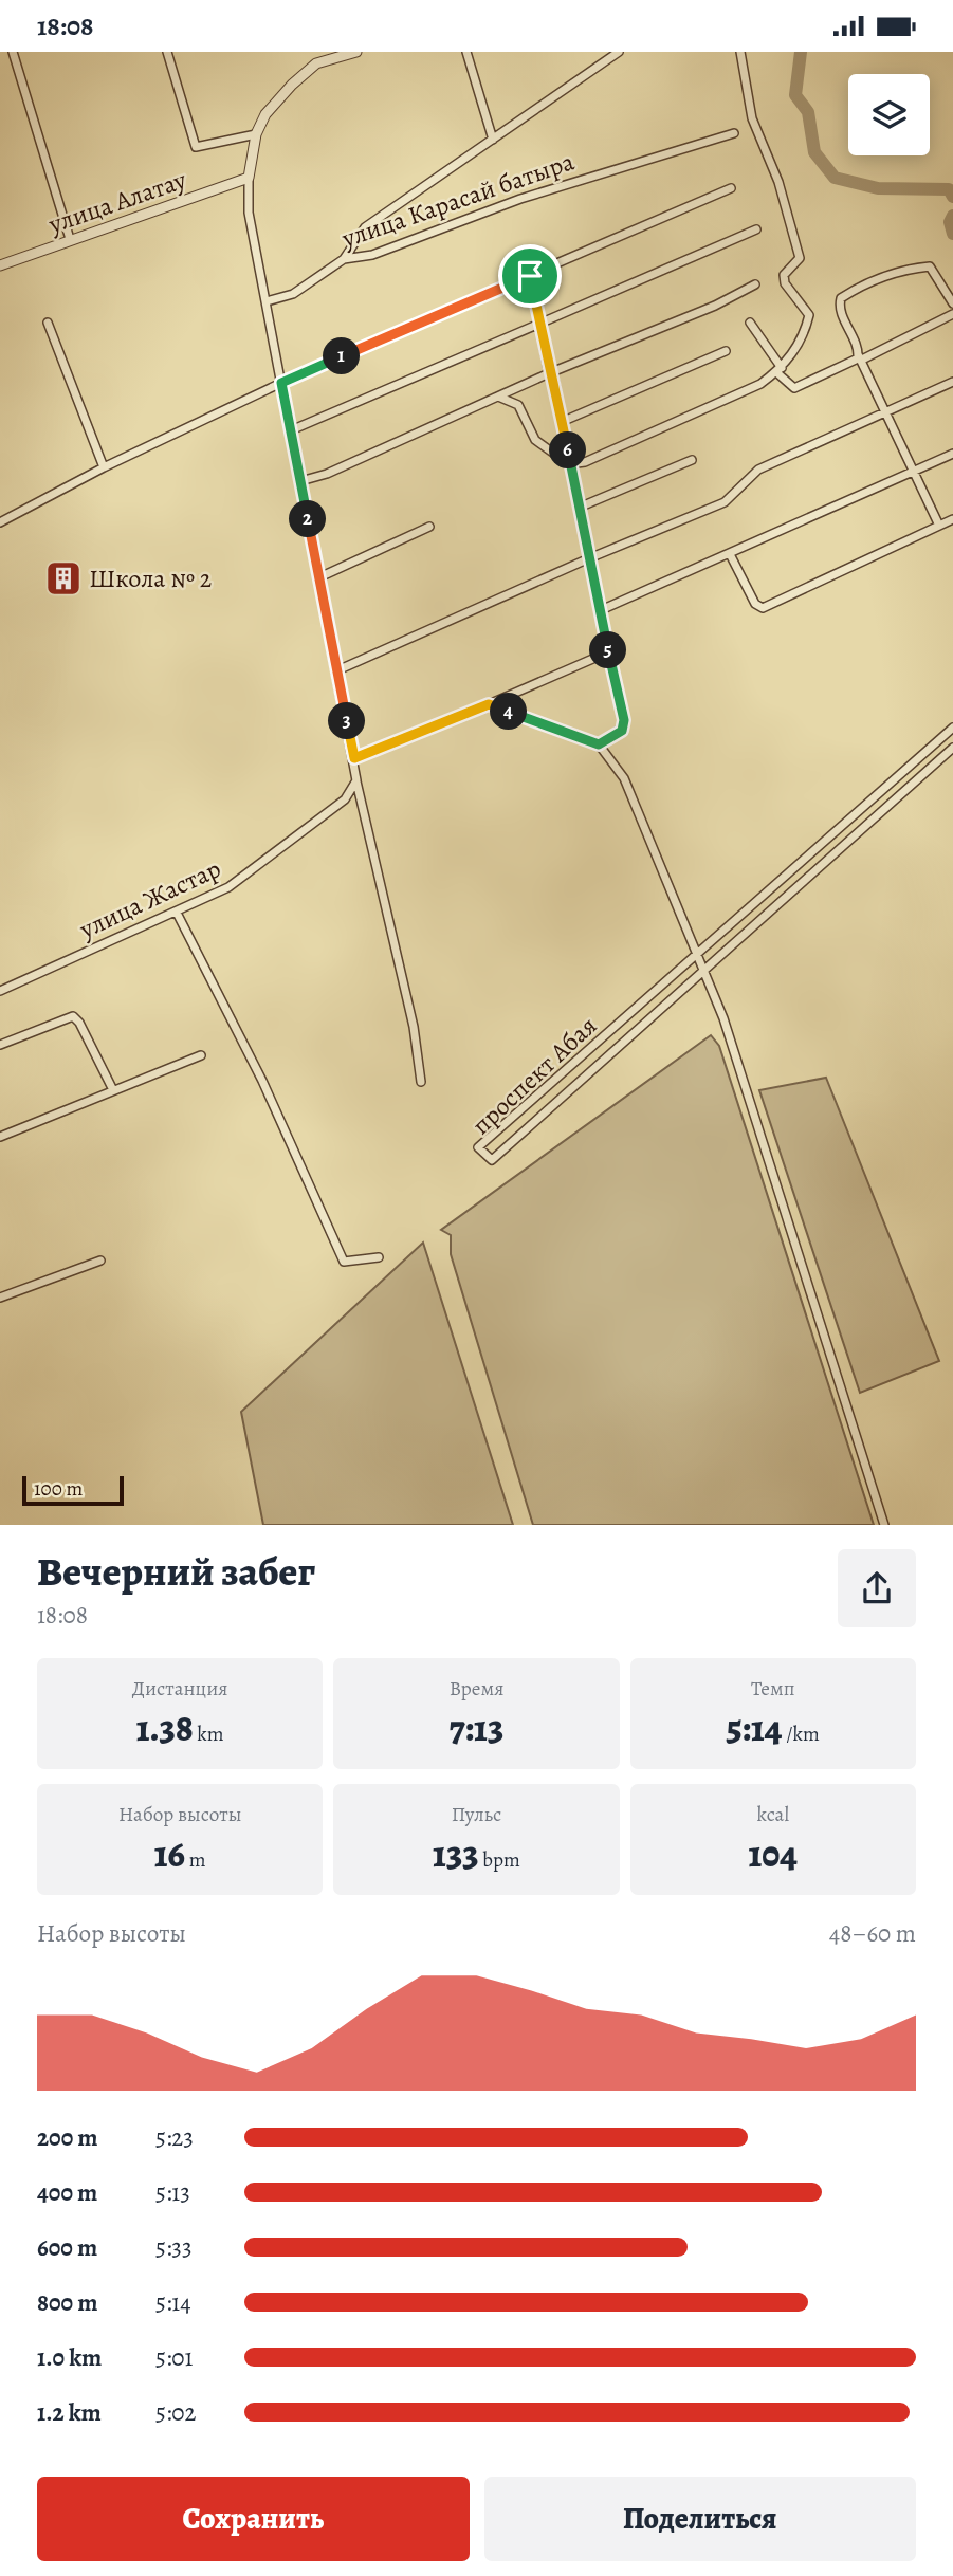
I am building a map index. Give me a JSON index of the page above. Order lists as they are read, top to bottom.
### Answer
{
  "streets": {
    "street": [
      "улица Карасай батыра",
      "улица Алатау",
      "улица Жастар",
      "проспект Абая"
    ]
  },
  "places": {
    "building": ["Школа № 2"]
  },
  "scale_bar": "100 m",
  "page": {
    "status": "18:08",
    "pins": [
      "1",
      "6",
      "2",
      "5",
      "4",
      "3"
    ],
    "scale": "100 m",
    "heading": ["Вечерний забег", "18:08"],
    "stats": [
      ["Дистанция", "1.38 km"],
      ["Время", "7:13"],
      ["Темп", "5:14 /km"],
      ["Набор высоты", "16 m"],
      ["Пульс", "133 bpm"],
      ["kcal", "104"]
    ],
    "chart": ["Набор высоты", "48–60 m"],
    "list": [
      {
        "name": "200 m",
        "note": "5:23"
      },
      {
        "name": "400 m",
        "note": "5:13"
      },
      {
        "name": "600 m",
        "note": "5:33"
      },
      {
        "name": "800 m",
        "note": "5:14"
      },
      {
        "name": "1.0 km",
        "note": "5:01"
      },
      {
        "name": "1.2 km",
        "note": "5:02"
      }
    ],
    "buttons": ["Сохранить", "Поделиться"]
  }
}
